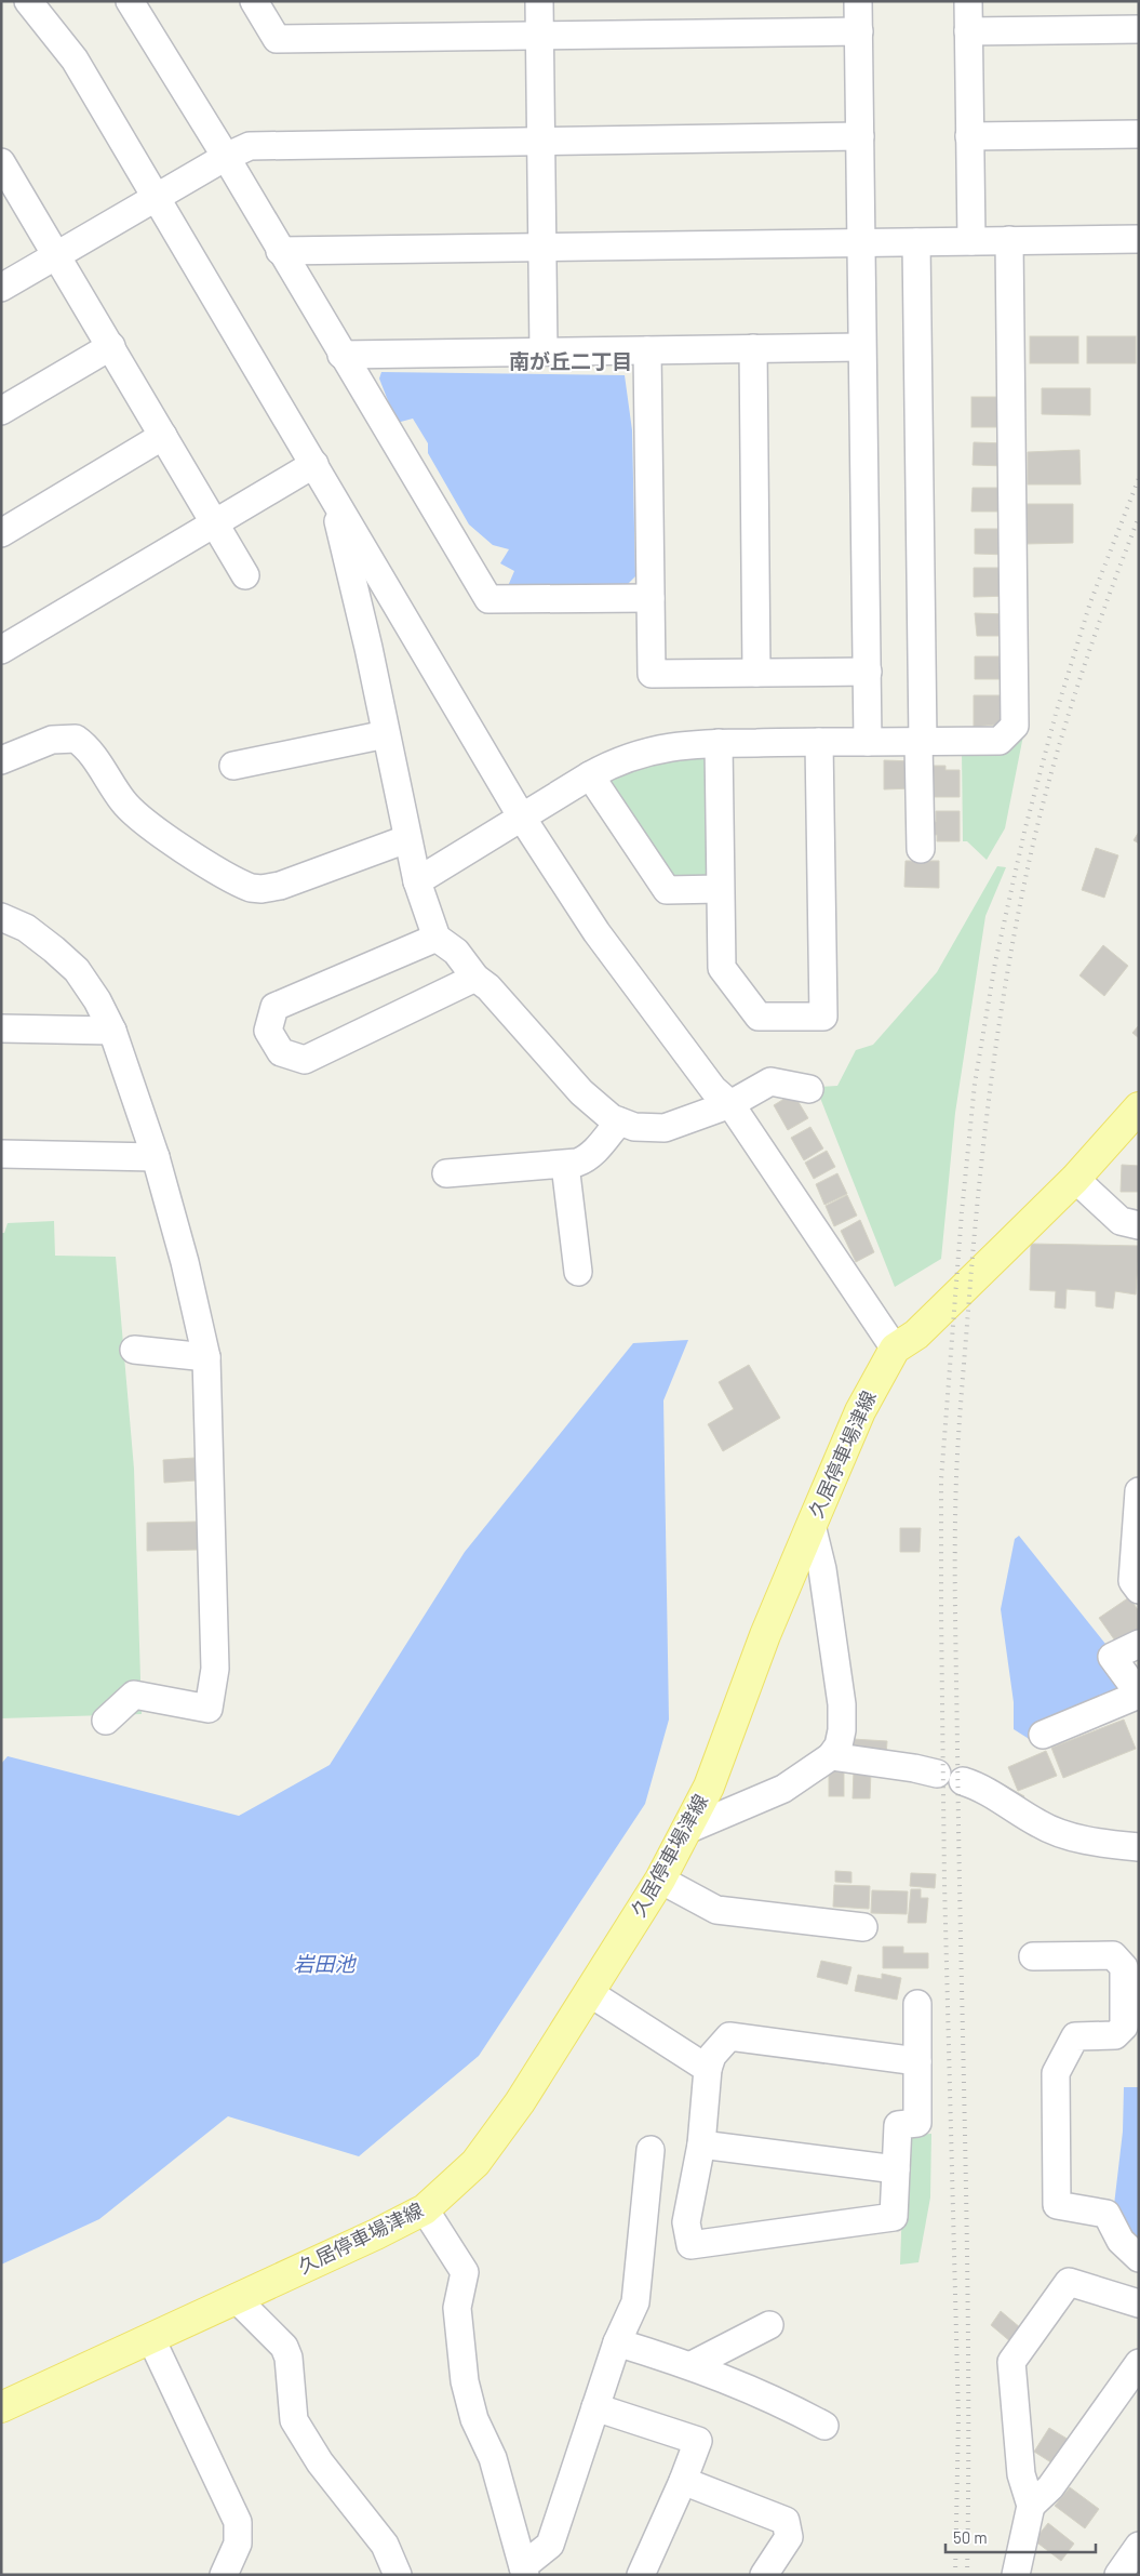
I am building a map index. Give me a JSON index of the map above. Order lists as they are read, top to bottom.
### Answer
{
  "streets": {
    "main road": ["久居停車場津線"]
  },
  "districts": ["南が丘二丁目"],
  "water": ["岩田池"],
  "scale_bar": "50 m"
}
